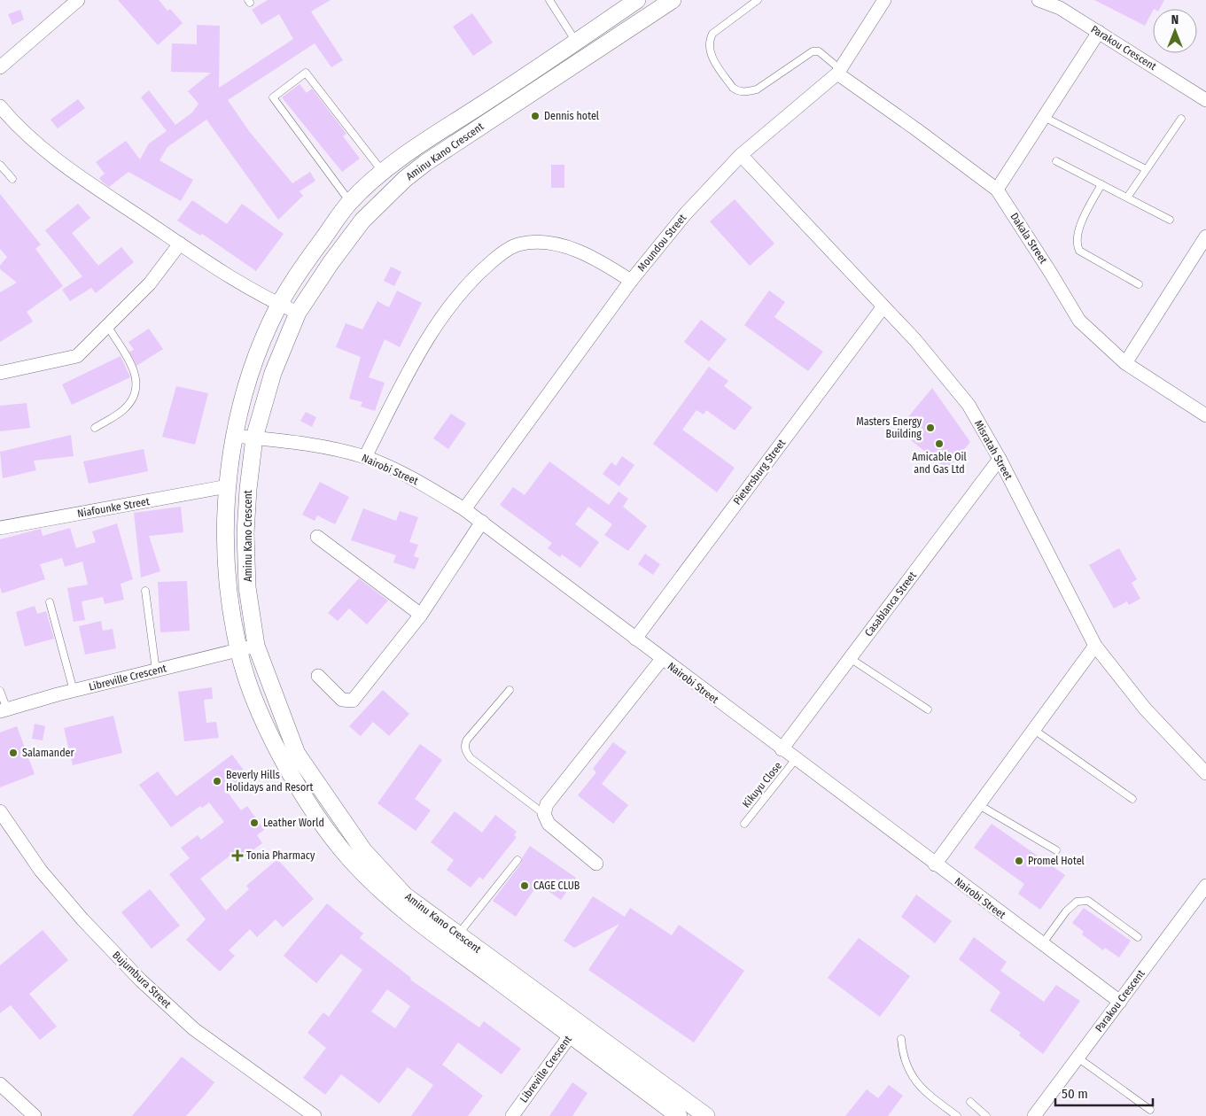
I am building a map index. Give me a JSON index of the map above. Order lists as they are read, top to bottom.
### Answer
{
  "streets": {
    "street": [
      "Parakou Crescent",
      "Aminu Kano Crescent",
      "Dakala Street",
      "Moundou Street",
      "Misratah Street",
      "Nairobi Street",
      "Pietersburg Street",
      "Niafounke Street",
      "Casablanca Street",
      "Libreville Crescent",
      "Bujumbura Street"
    ],
    "lane": ["Kikuyu Close"]
  },
  "crossings": [
    ["Parakou Crescent", "Nairobi Street"],
    ["Aminu Kano Crescent", "Nairobi Street"],
    ["Aminu Kano Crescent", "Libreville Crescent"],
    ["Dakala Street", "Moundou Street"],
    ["Moundou Street", "Misratah Street"],
    ["Moundou Street", "Nairobi Street"],
    ["Misratah Street", "Pietersburg Street"],
    ["Misratah Street", "Casablanca Street"],
    ["Nairobi Street", "Pietersburg Street"],
    ["Nairobi Street", "Casablanca Street"],
    ["Nairobi Street", "Kikuyu Close"]
  ],
  "places": {
    "other": [
      "Dennis hotel",
      "Masters Energy Building",
      "Amicable Oil and Gas Ltd",
      "Salamander",
      "Beverly Hills Holidays and Resort",
      "Leather World",
      "Promel Hotel",
      "CAGE CLUB"
    ],
    "health": ["Tonia Pharmacy"]
  },
  "scale_bar": "50 m",
  "north": "top"
}
